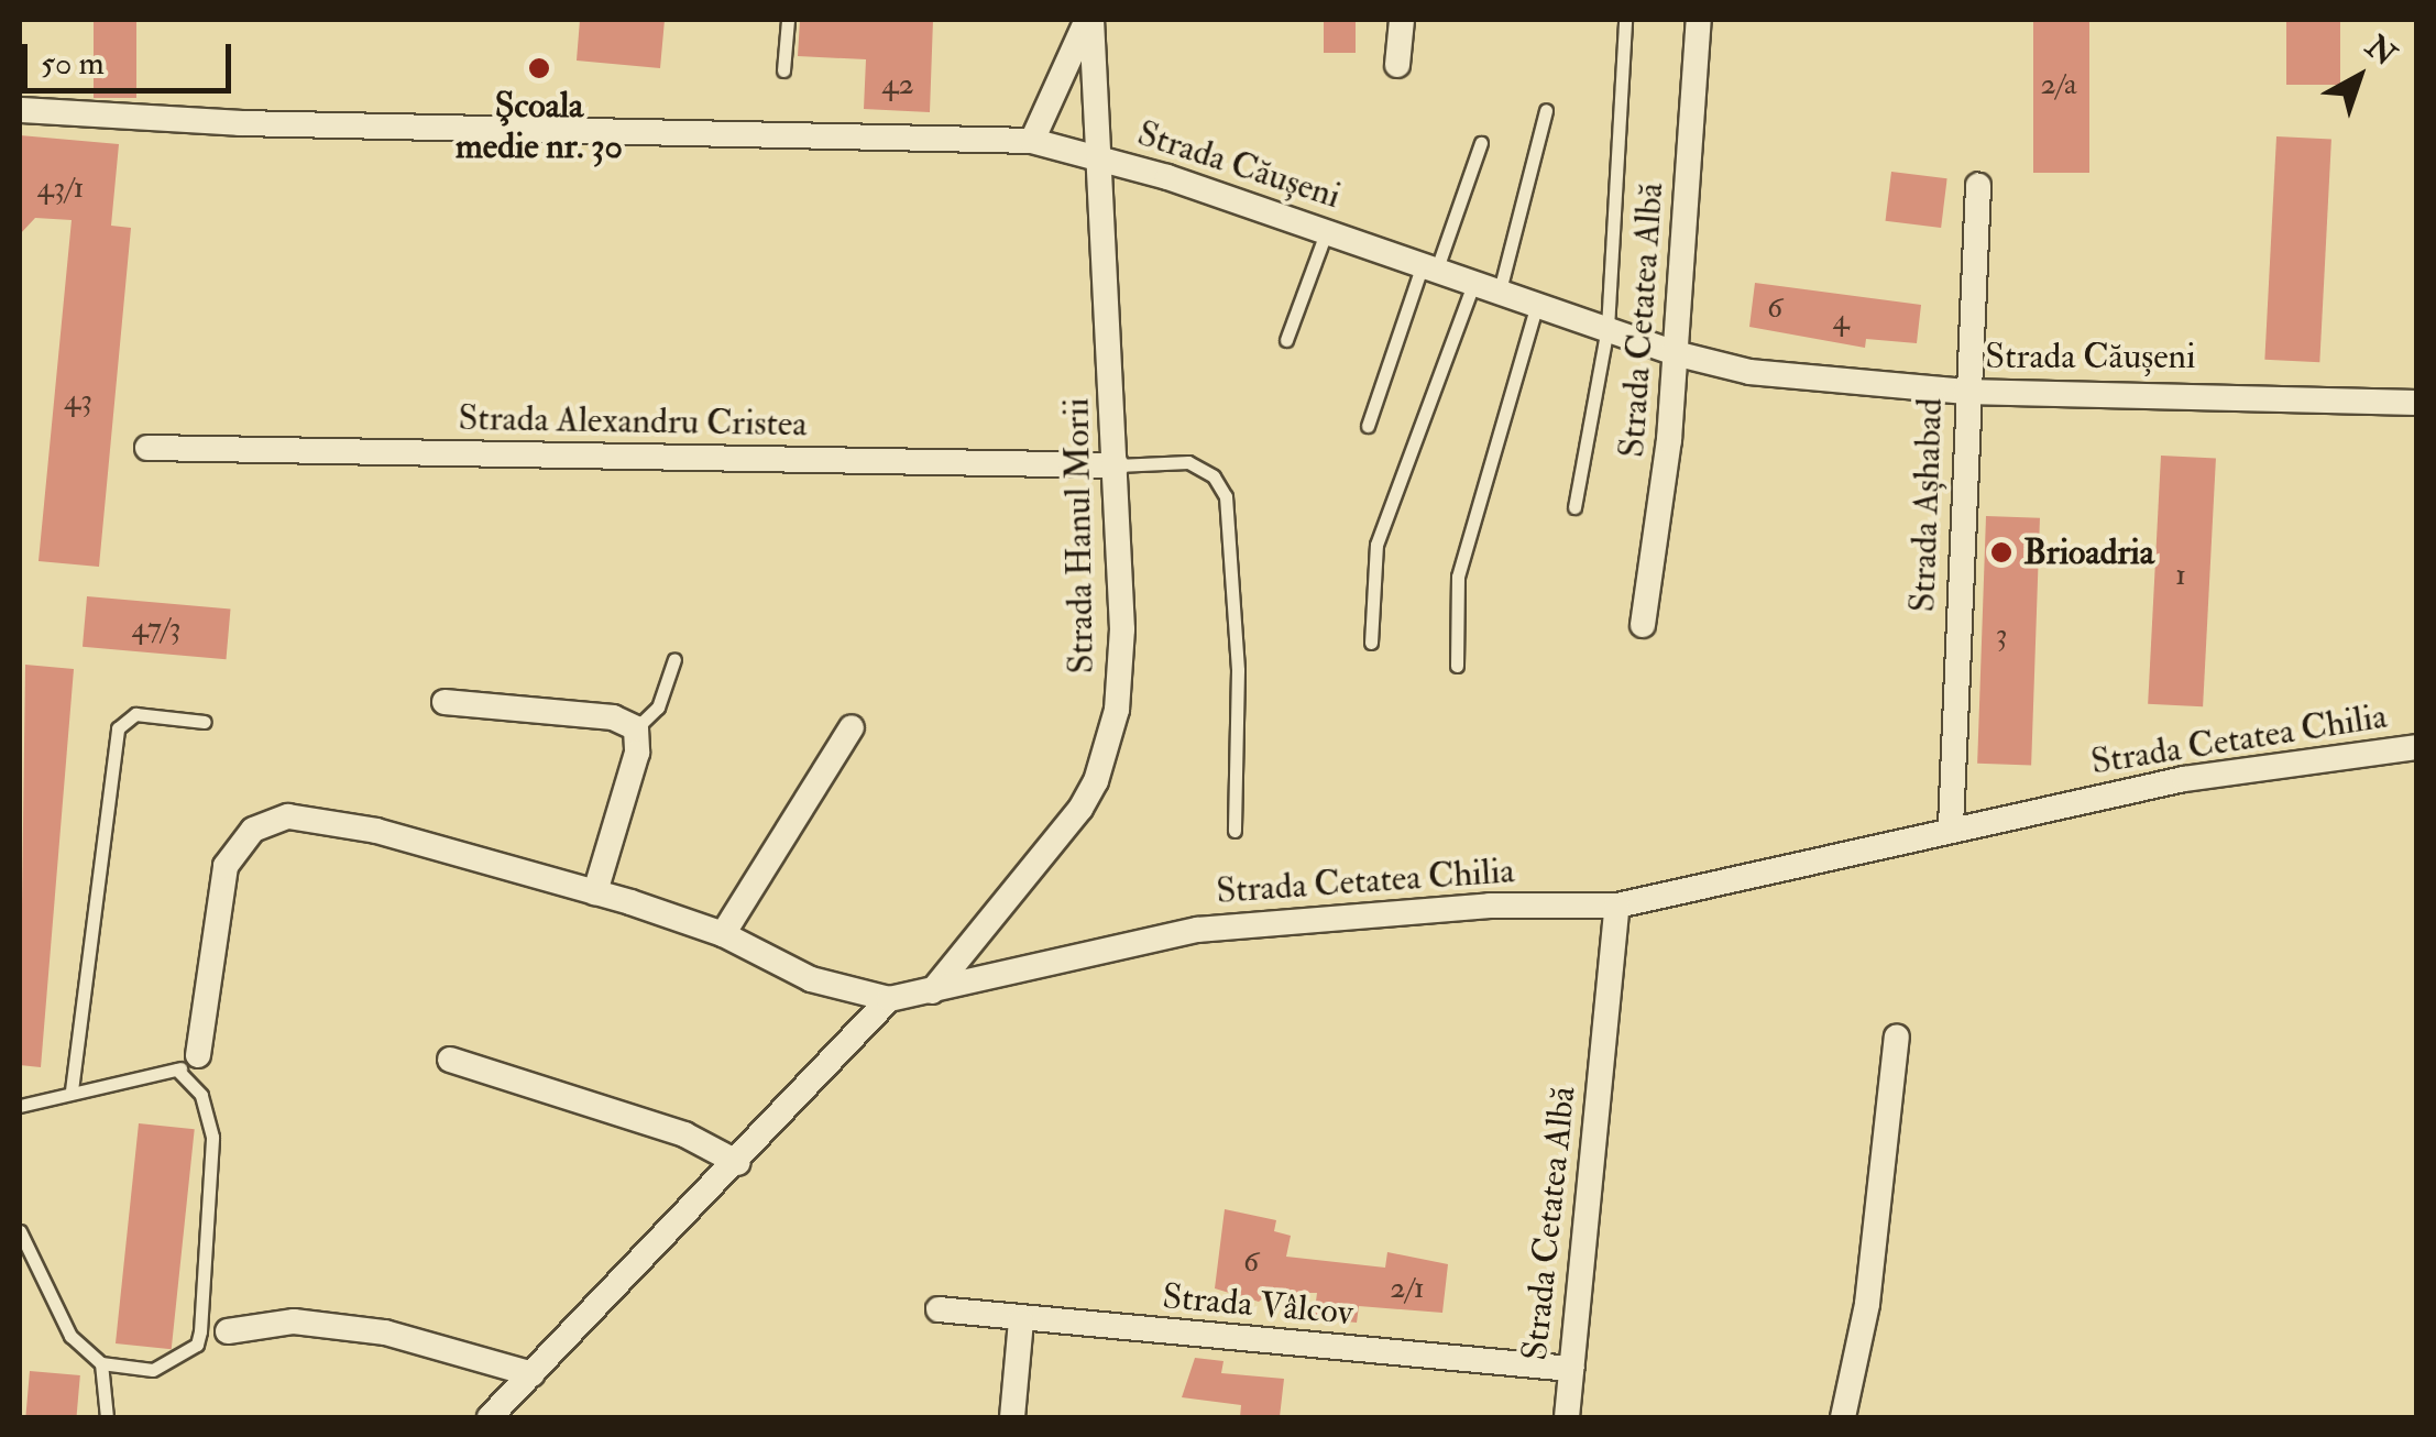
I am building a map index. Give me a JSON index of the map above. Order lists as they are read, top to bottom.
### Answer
{
  "streets": {
    "street": [
      "Strada Căușeni",
      "Strada Cetatea Albă",
      "Strada Alexandru Cristea",
      "Strada Așhabad",
      "Strada Hanul Morii",
      "Strada Cetatea Chilia",
      "Strada Vâlcov"
    ]
  },
  "crossings": [
    ["Strada Căușeni", "Strada Cetatea Albă"],
    ["Strada Căușeni", "Strada Așhabad"],
    ["Strada Căușeni", "Strada Hanul Morii"],
    ["Strada Cetatea Albă", "Strada Cetatea Chilia"],
    ["Strada Cetatea Albă", "Strada Vâlcov"],
    ["Strada Alexandru Cristea", "Strada Hanul Morii"],
    ["Strada Așhabad", "Strada Cetatea Chilia"],
    ["Strada Hanul Morii", "Strada Cetatea Chilia"]
  ],
  "places": ["Şcoala medie nr. 30", "Brioadria"],
  "house_numbers": [
    "42",
    "2/a",
    "43/1",
    "6",
    "4",
    "43",
    "1",
    "47/3",
    "3",
    "6",
    "2/1"
  ],
  "scale_bar": "50 m",
  "north": "top right"
}
